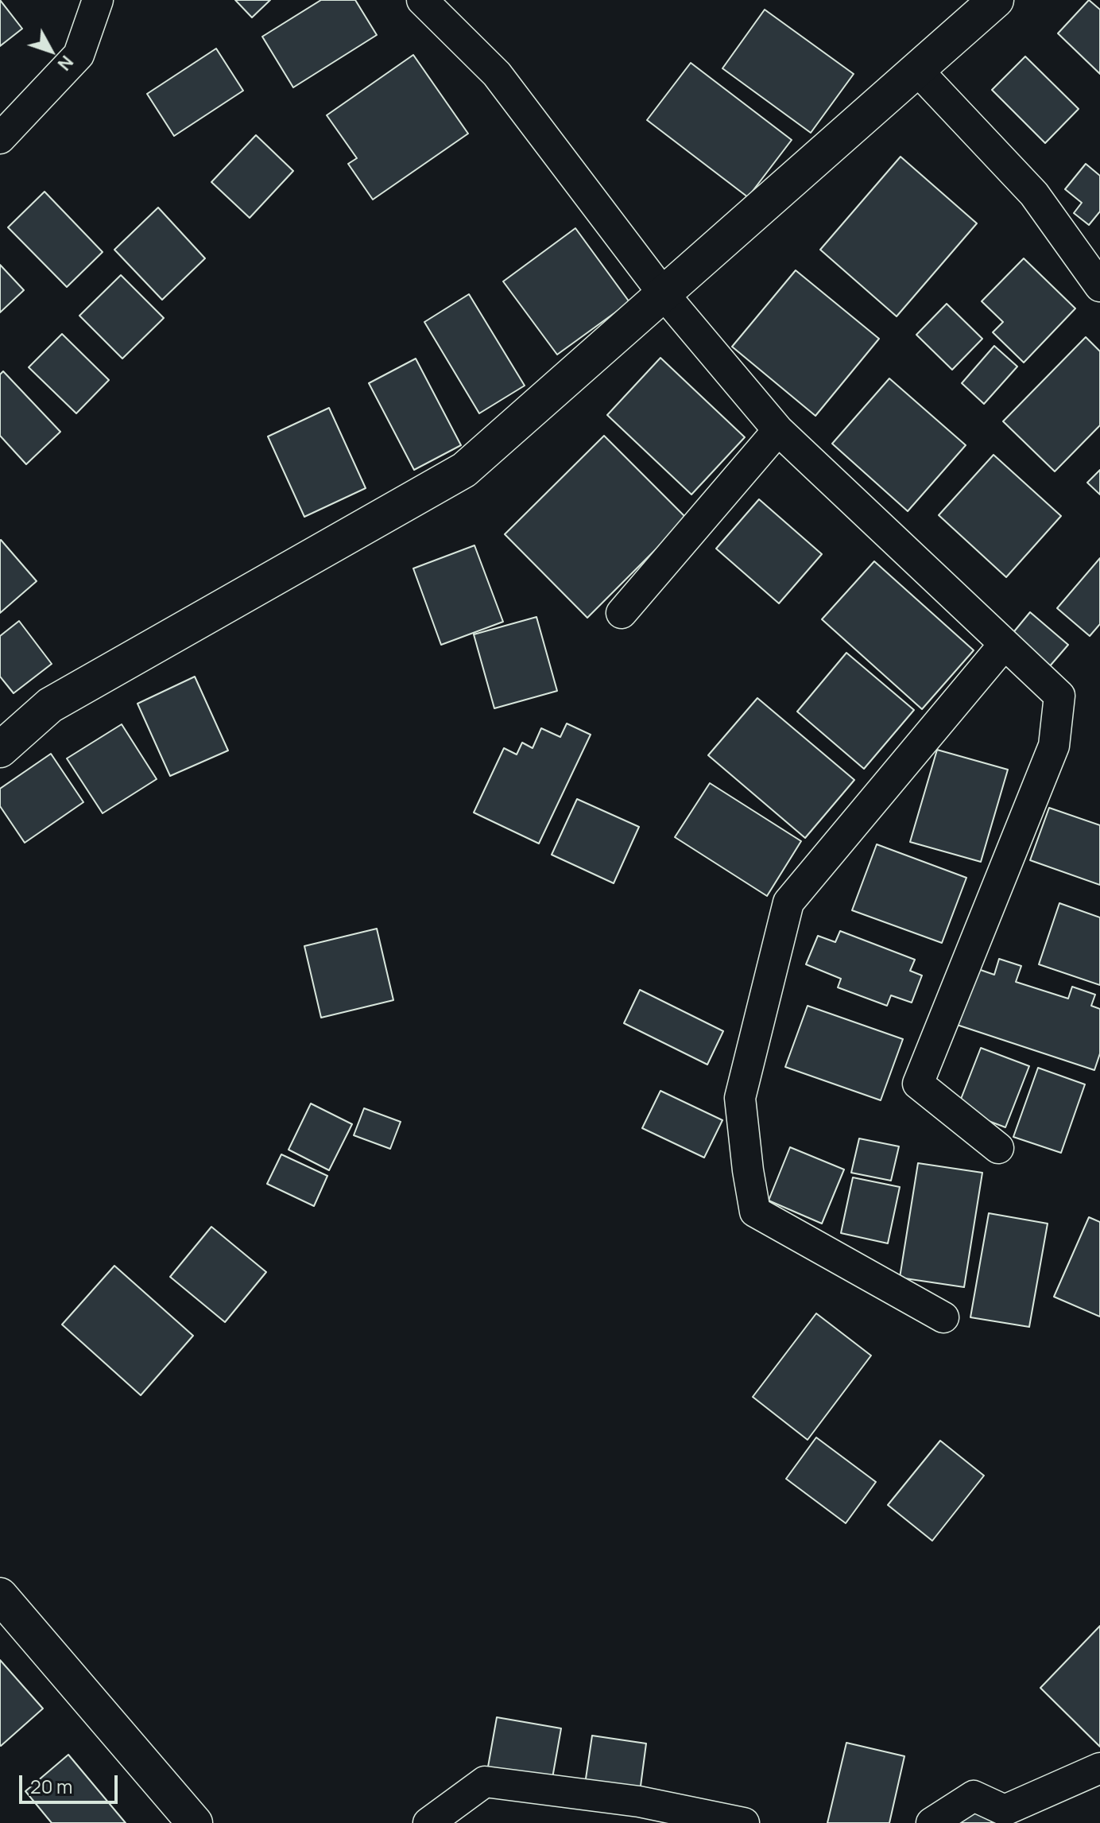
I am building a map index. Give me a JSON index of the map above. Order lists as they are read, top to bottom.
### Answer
{
  "scale_bar": "20 m",
  "north": "bottom right"
}
